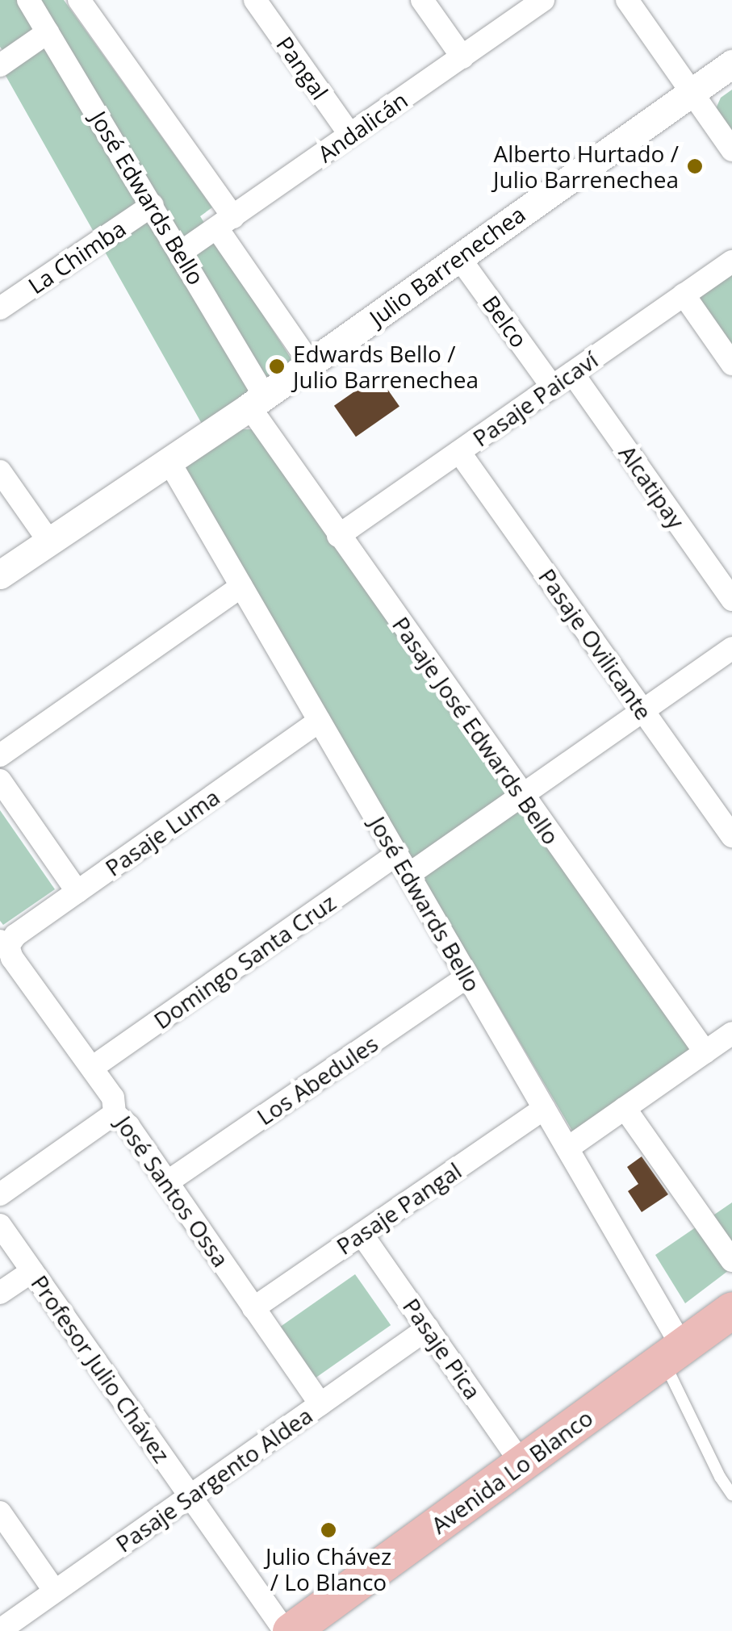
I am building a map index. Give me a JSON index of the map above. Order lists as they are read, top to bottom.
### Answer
{
  "streets": {
    "main road": ["Avenida Lo Blanco"],
    "street": [
      "Pangal",
      "Andalicán",
      "José Edwards Bello",
      "La Chimba",
      "Julio Barrenechea",
      "Belco",
      "Pasaje Paicaví",
      "Alcatipay",
      "Pasaje Ovilicante",
      "Pasaje José Edwards Bello",
      "Pasaje Luma",
      "Domingo Santa Cruz",
      "Los Abedules",
      "José Santos Ossa",
      "Pasaje Pangal",
      "Pasaje Pica",
      "Profesor Julio Chávez",
      "Pasaje Sargento Aldea"
    ]
  },
  "crossings": [
    ["Pangal", "Andalicán"],
    ["Andalicán", "José Edwards Bello"],
    ["José Edwards Bello", "La Chimba"],
    ["José Edwards Bello", "Julio Barrenechea"],
    ["José Edwards Bello", "Pasaje José Edwards Bello"],
    ["José Edwards Bello", "Pasaje Luma"],
    ["José Edwards Bello", "Domingo Santa Cruz"],
    ["José Edwards Bello", "Los Abedules"],
    ["José Edwards Bello", "Pasaje Pangal"],
    ["José Edwards Bello", "Avenida Lo Blanco"],
    ["Julio Barrenechea", "Belco"],
    ["Julio Barrenechea", "Pasaje José Edwards Bello"],
    ["Belco", "Pasaje Paicaví"],
    ["Pasaje Paicaví", "Alcatipay"],
    ["Pasaje Paicaví", "Pasaje Ovilicante"],
    ["Pasaje Paicaví", "Pasaje José Edwards Bello"],
    ["Pasaje Luma", "José Santos Ossa"],
    ["Domingo Santa Cruz", "José Santos Ossa"],
    ["Los Abedules", "José Santos Ossa"],
    ["José Santos Ossa", "Pasaje Pangal"],
    ["José Santos Ossa", "Pasaje Sargento Aldea"],
    ["Pasaje Pangal", "Pasaje Pica"],
    ["Pasaje Pica", "Avenida Lo Blanco"],
    ["Pasaje Pica", "Pasaje Sargento Aldea"],
    ["Profesor Julio Chávez", "Avenida Lo Blanco"],
    ["Profesor Julio Chávez", "Pasaje Sargento Aldea"]
  ],
  "places": ["Alberto Hurtado / Julio Barrenechea", "Edwards Bello / Julio Barrenechea", "Julio Chávez / Lo Blanco"]
}
